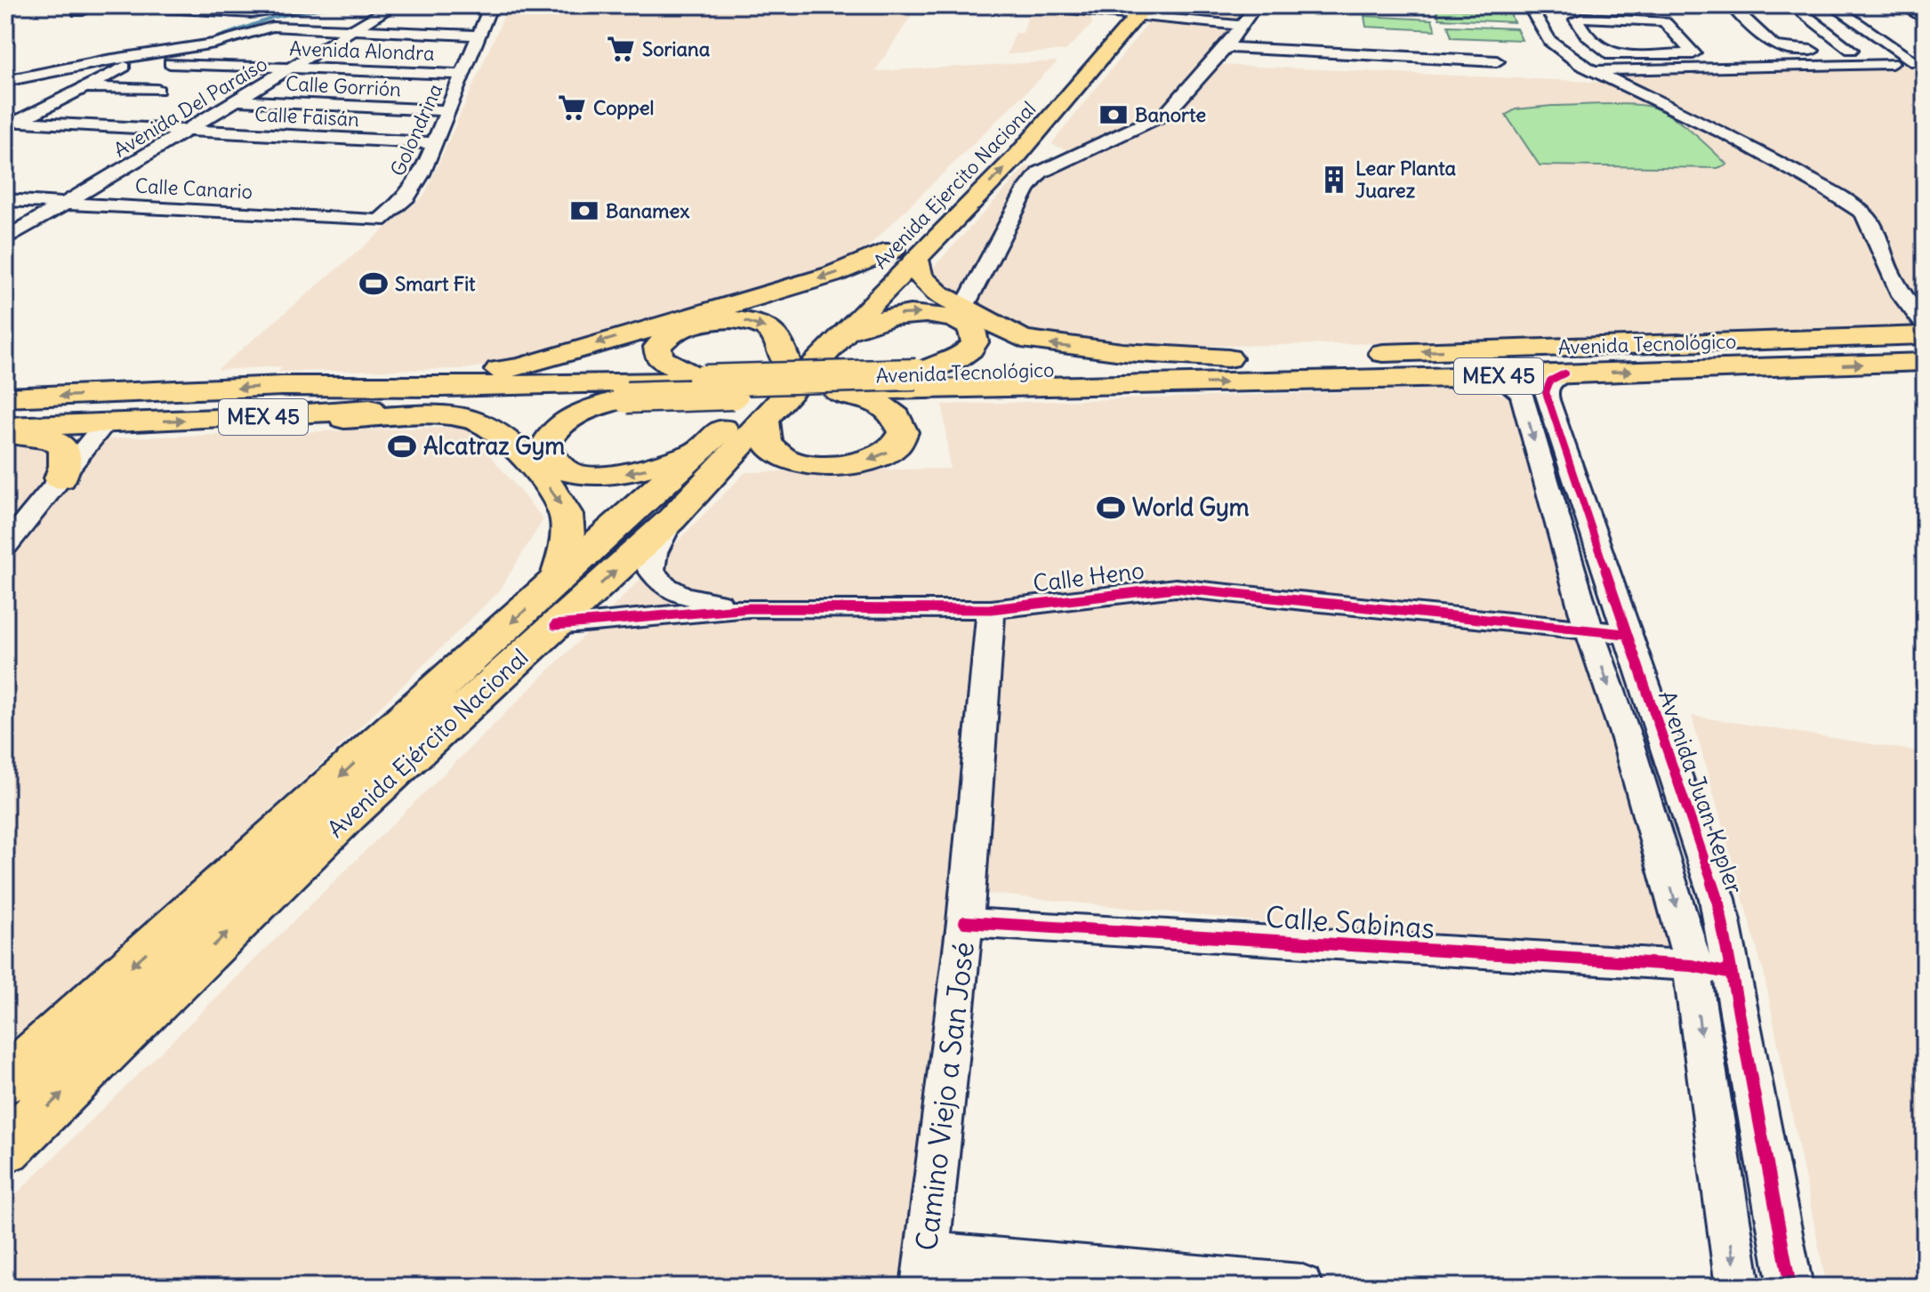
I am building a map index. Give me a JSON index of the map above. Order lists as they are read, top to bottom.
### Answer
{
  "streets": {
    "main road": [
      "Avenida Ejercito Nacional",
      "Avenida Tecnológico",
      "MEX 45",
      "Avenida Ejército Nacional"
    ],
    "street": [
      "Avenida Alondra",
      "Calle Gorrión",
      "Avenida Del Paraíso",
      "Calle Faisán",
      "Golondrina",
      "Calle Canario",
      "Calle Heno",
      "Avenida Juan Kepler",
      "Calle Sabinas",
      "Camino Viejo a San José"
    ]
  },
  "crossings": [
    ["Avenida Alondra", "Avenida Del Paraíso"],
    ["Avenida Alondra", "Golondrina"],
    ["Calle Gorrión", "Avenida Del Paraíso"],
    ["Calle Gorrión", "Golondrina"],
    ["Avenida Del Paraíso", "Calle Faisán"],
    ["Avenida Del Paraíso", "Calle Canario"],
    ["Calle Faisán", "Golondrina"],
    ["Golondrina", "Calle Canario"],
    ["Avenida Ejercito Nacional", "Avenida Ejército Nacional"],
    ["Avenida Tecnológico", "Avenida Ejército Nacional"],
    ["Avenida Tecnológico", "Avenida Juan Kepler"],
    ["Calle Heno", "Avenida Ejército Nacional"],
    ["Calle Heno", "Avenida Juan Kepler"],
    ["Calle Heno", "Camino Viejo a San José"],
    ["Avenida Juan Kepler", "Calle Sabinas"],
    ["Calle Sabinas", "Camino Viejo a San José"]
  ],
  "places": {
    "supermarket": ["Soriana", "Coppel"],
    "bank": ["Banorte", "Banamex"],
    "building": ["Lear Planta Juarez"],
    "sports": ["Smart Fit", "Alcatraz Gym", "World Gym"]
  }
}
